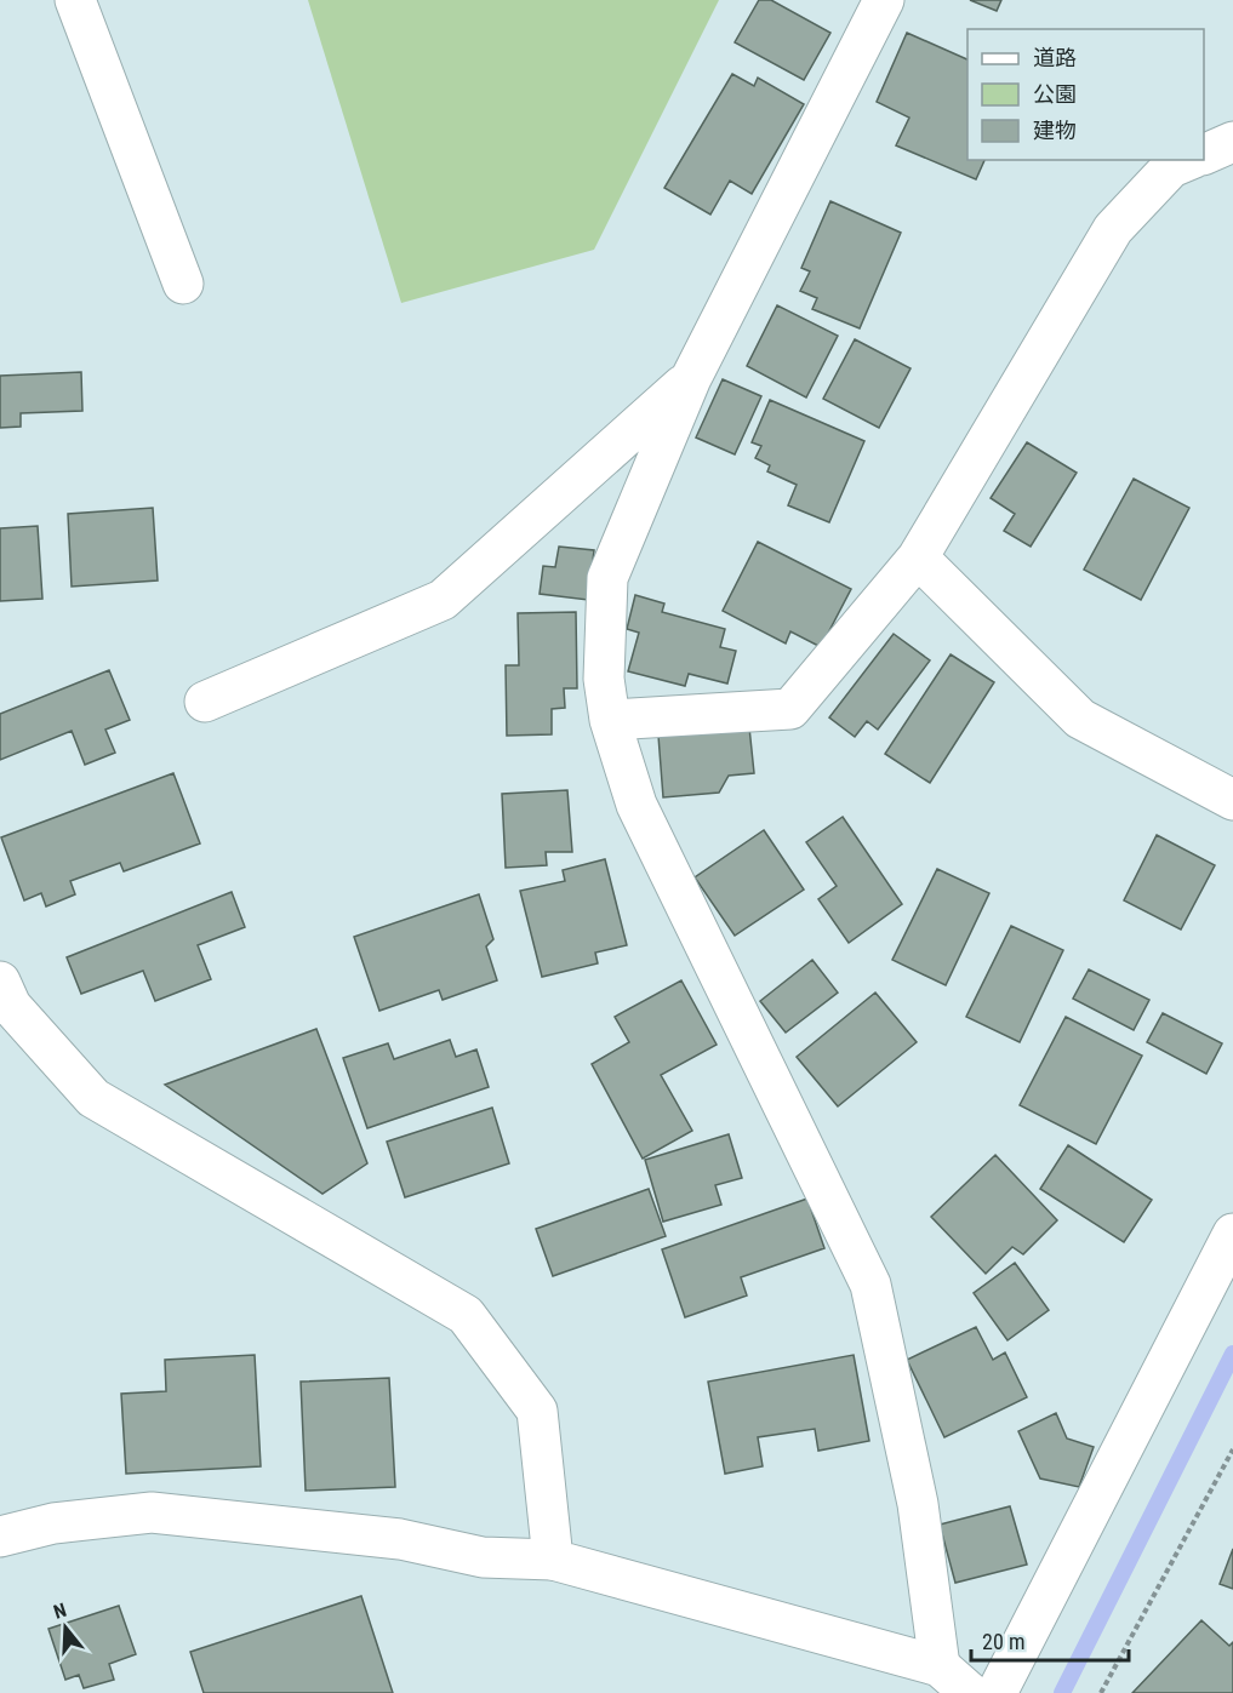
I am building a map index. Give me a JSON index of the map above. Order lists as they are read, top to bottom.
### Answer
{
  "legend": ["道路", "公園", "建物"],
  "scale_bar": "20 m",
  "north": "top"
}
